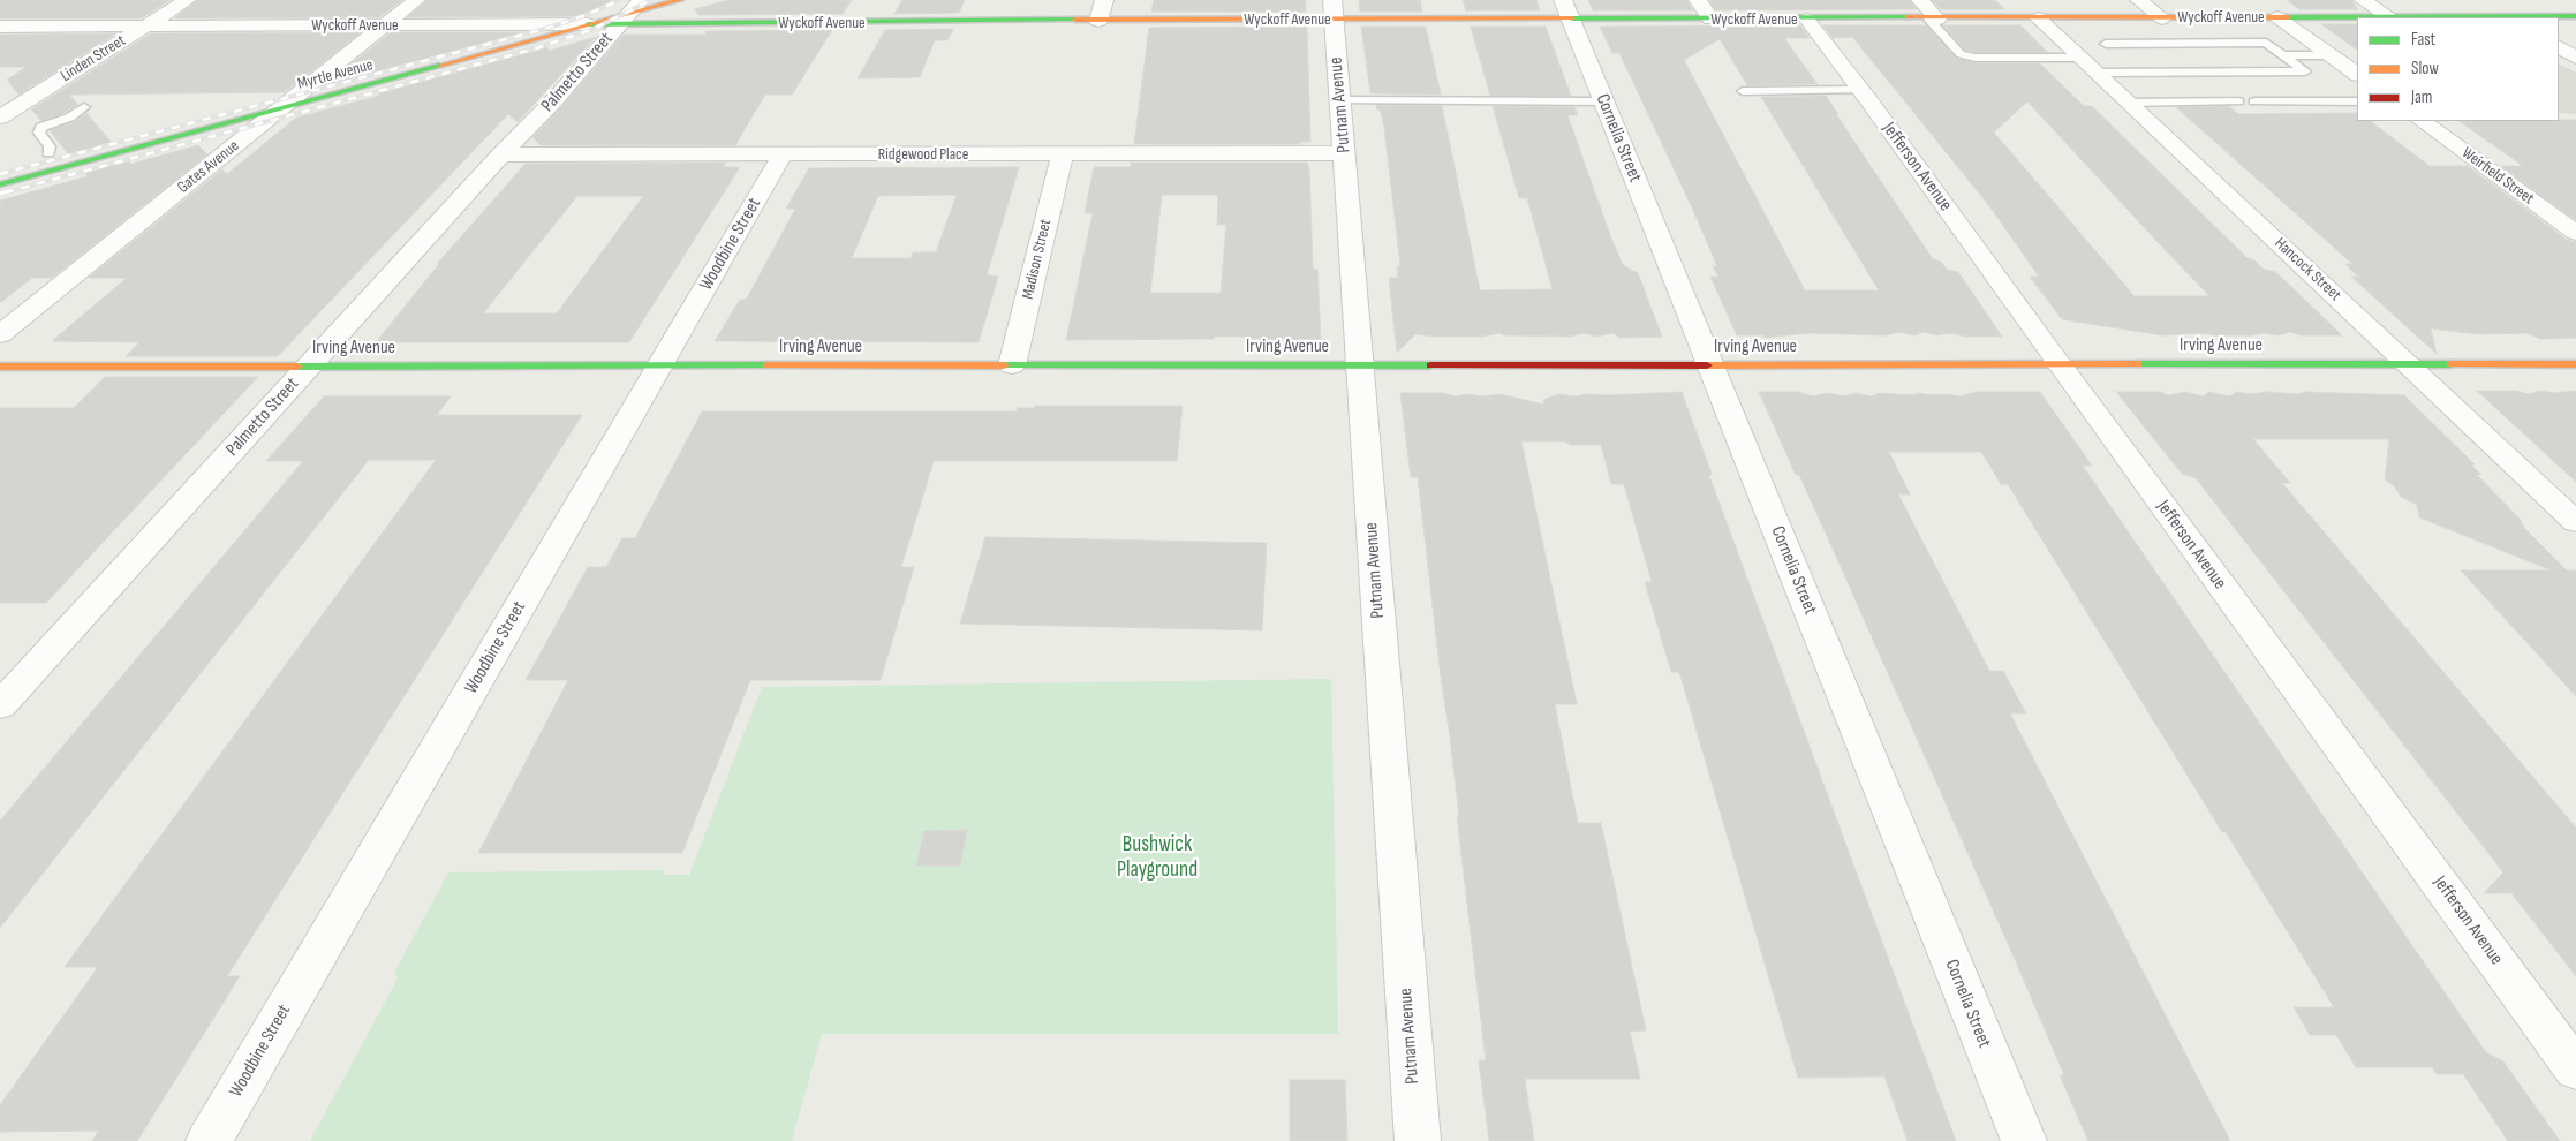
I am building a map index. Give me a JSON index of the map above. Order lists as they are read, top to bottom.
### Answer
{
  "streets": {
    "street": [
      "Wyckoff Avenue",
      "Linden Street",
      "Palmetto Street",
      "Myrtle Avenue",
      "Putnam Avenue",
      "Cornelia Street",
      "Ridgewood Place",
      "Gates Avenue",
      "Jefferson Avenue",
      "Weirfield Street",
      "Woodbine Street",
      "Madison Street",
      "Hancock Street",
      "Irving Avenue"
    ]
  },
  "crossings": [
    ["Wyckoff Avenue", "Linden Street"],
    ["Wyckoff Avenue", "Palmetto Street"],
    ["Wyckoff Avenue", "Myrtle Avenue"],
    ["Wyckoff Avenue", "Putnam Avenue"],
    ["Wyckoff Avenue", "Cornelia Street"],
    ["Wyckoff Avenue", "Gates Avenue"],
    ["Wyckoff Avenue", "Jefferson Avenue"],
    ["Wyckoff Avenue", "Hancock Street"],
    ["Palmetto Street", "Myrtle Avenue"],
    ["Palmetto Street", "Ridgewood Place"],
    ["Palmetto Street", "Irving Avenue"],
    ["Myrtle Avenue", "Gates Avenue"],
    ["Putnam Avenue", "Ridgewood Place"],
    ["Putnam Avenue", "Irving Avenue"],
    ["Cornelia Street", "Irving Avenue"],
    ["Ridgewood Place", "Woodbine Street"],
    ["Ridgewood Place", "Madison Street"],
    ["Jefferson Avenue", "Irving Avenue"],
    ["Woodbine Street", "Irving Avenue"],
    ["Madison Street", "Irving Avenue"],
    ["Hancock Street", "Irving Avenue"]
  ],
  "parks": ["Bushwick Playground"],
  "legend": ["Fast", "Slow", "Jam"]
}
